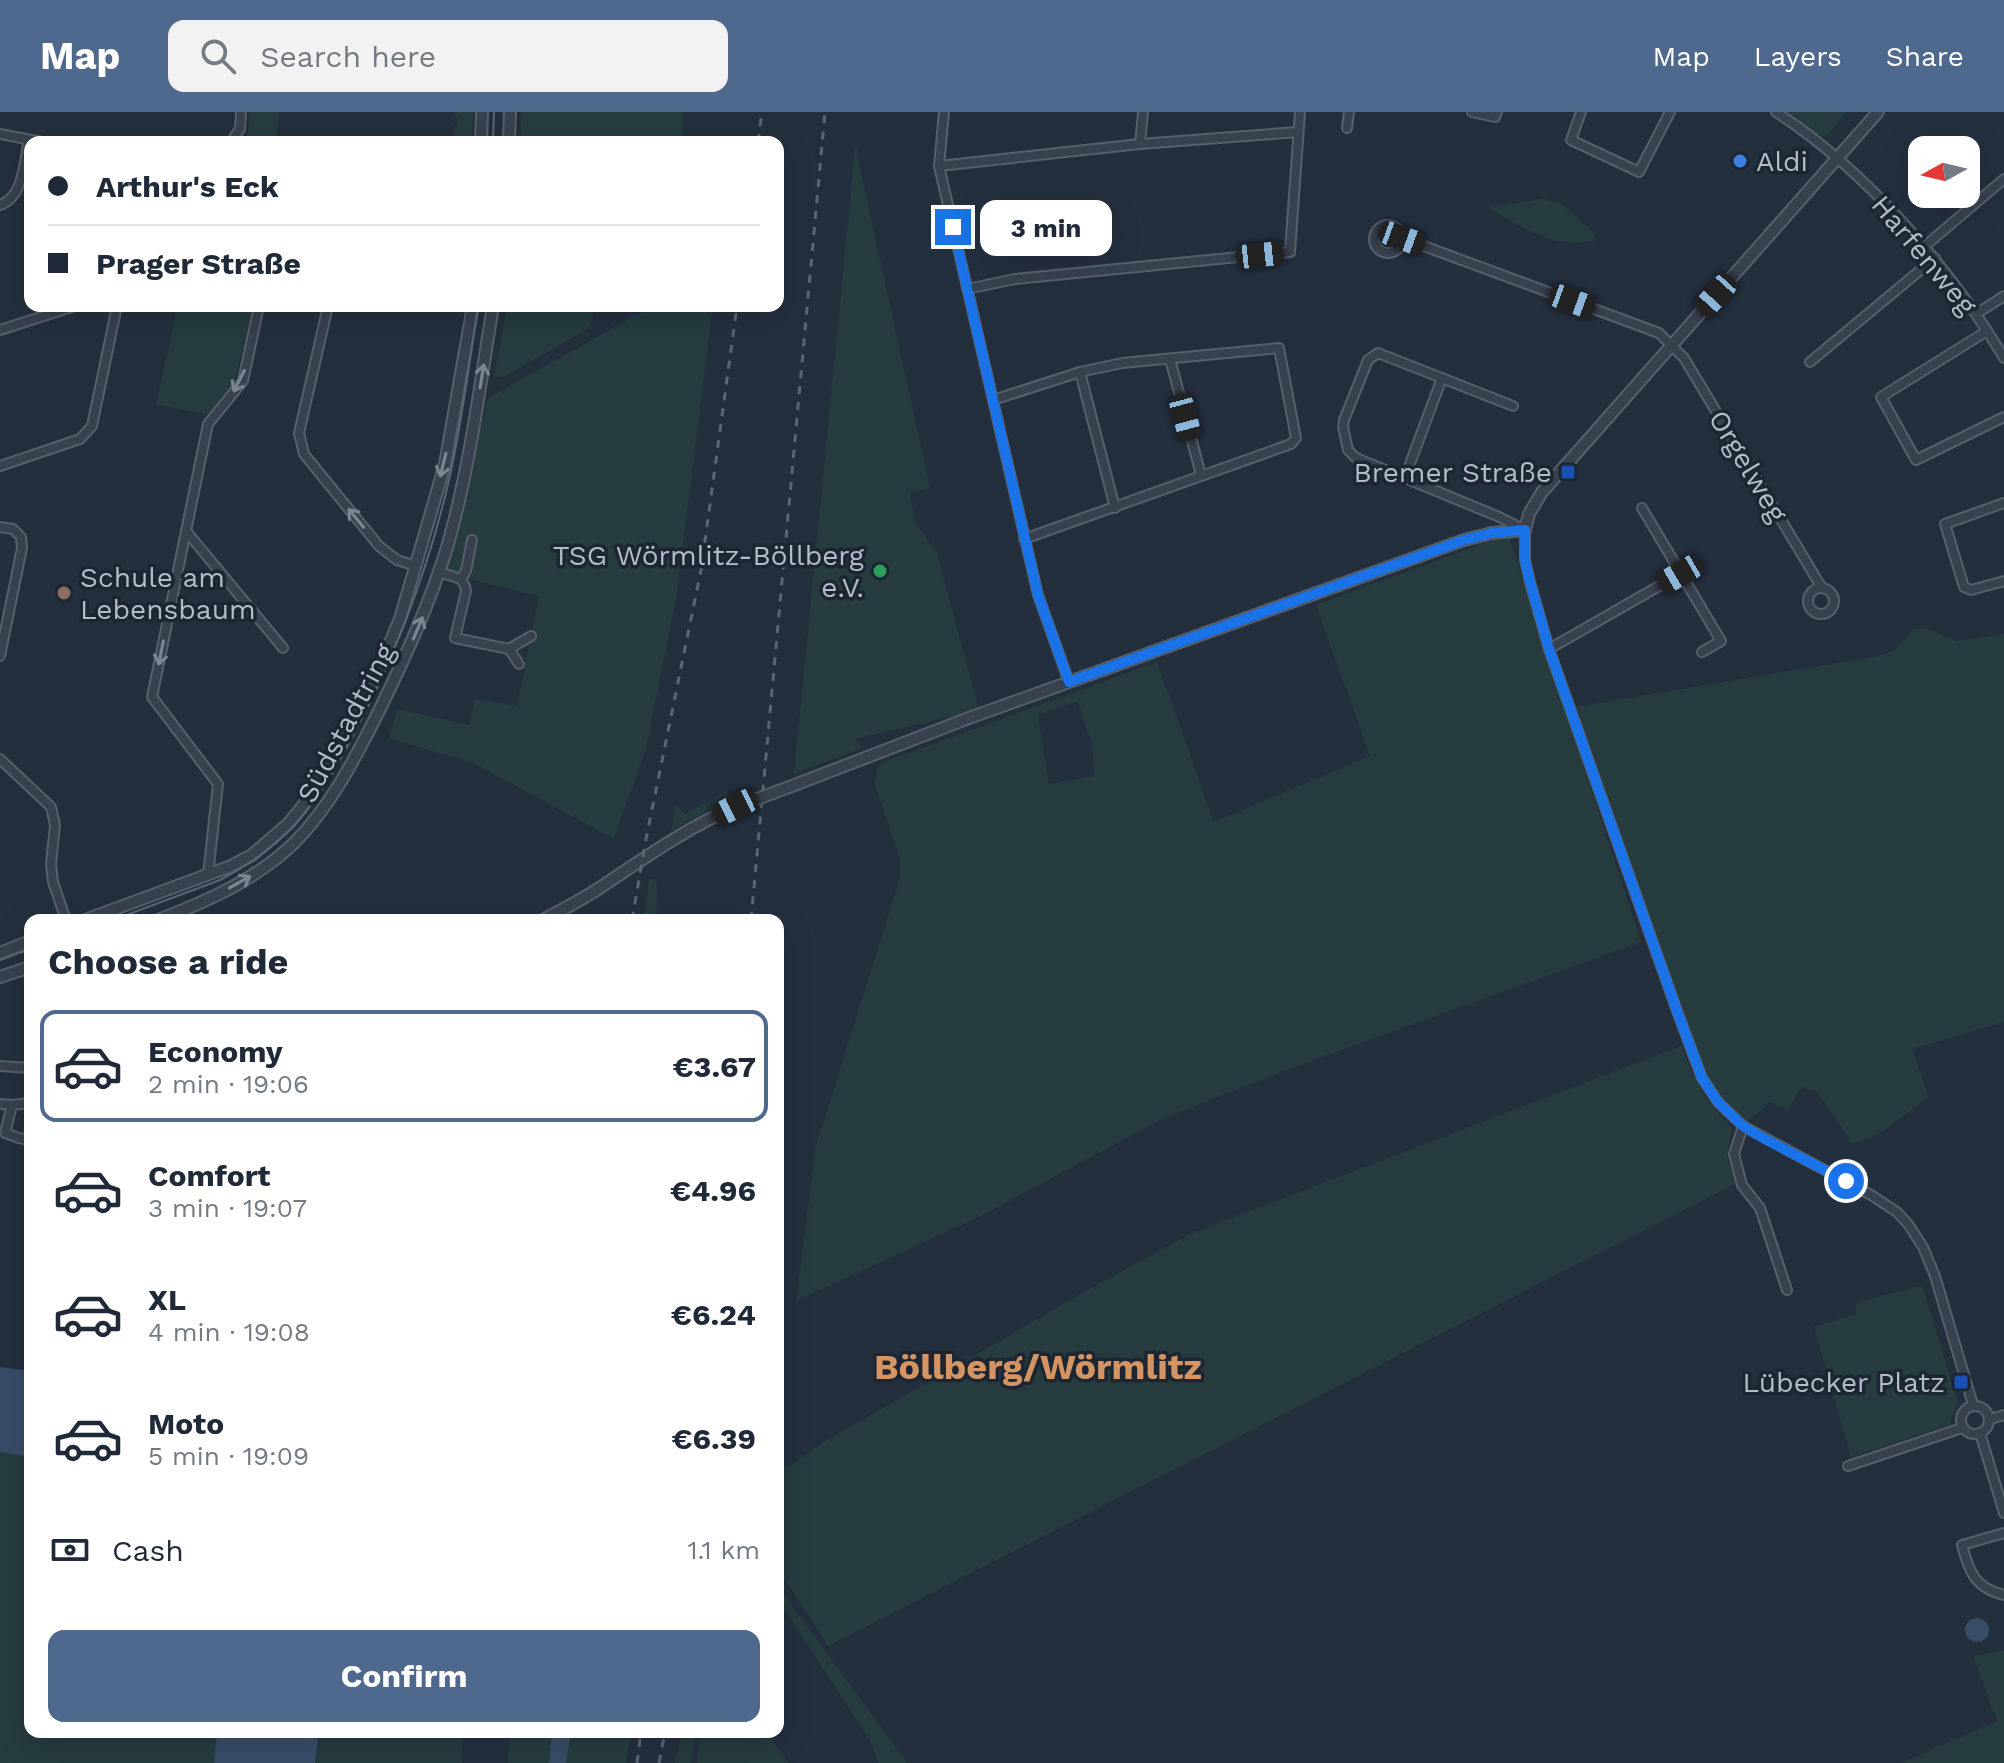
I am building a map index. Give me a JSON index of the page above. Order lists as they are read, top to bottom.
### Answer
{
  "streets": {
    "street": ["Harfenweg", "Orgelweg", "Südstadtring"]
  },
  "districts": ["Böllberg/Wörmlitz"],
  "places": {
    "other": ["Aldi", "TSG Wörmlitz-Böllberg e.V.", "Schule am Lebensbaum"],
    "transit": ["Bremer Straße", "Lübecker Platz"]
  },
  "north": "left",
  "page": {
    "header": "Map",
    "search": "Search here",
    "nav": ["Map", "Layers", "Share"],
    "banner": ["Arthur's Eck", "Prager Straße"],
    "bubble": "3 min",
    "heading": "Choose a ride",
    "list": [
      {
        "name": "Economy",
        "note": "2 min · 19:06",
        "value": "€3.67"
      },
      {
        "name": "Comfort",
        "note": "3 min · 19:07",
        "value": "€4.96"
      },
      {
        "name": "XL",
        "note": "4 min · 19:08",
        "value": "€6.24"
      },
      {
        "name": "Moto",
        "note": "5 min · 19:09",
        "value": "€6.39"
      }
    ],
    "pay": ["Cash", "1.1 km"],
    "buttons": "Confirm"
  }
}
